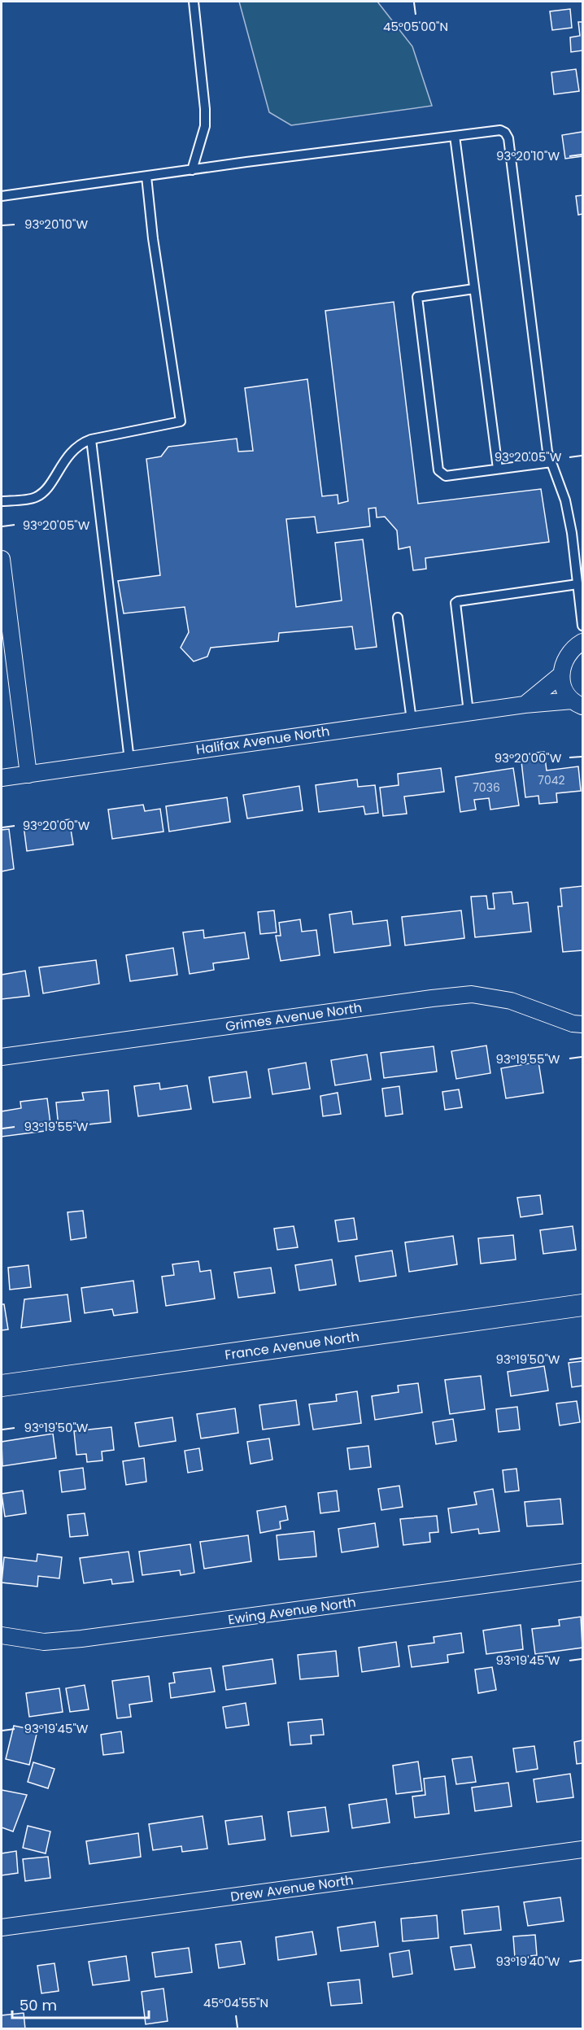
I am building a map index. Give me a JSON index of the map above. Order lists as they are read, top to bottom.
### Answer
{
  "streets": {
    "street": [
      "Halifax Avenue North",
      "Grimes Avenue North",
      "France Avenue North",
      "Ewing Avenue North",
      "Drew Avenue North"
    ]
  },
  "house_numbers": ["7042", "7036"],
  "scale_bar": "50 m",
  "coordinates": [
    "45°05'00\"N",
    "93°20'10\"W",
    "93°20'05\"W",
    "93°20'00\"W",
    "93°19'55\"W",
    "93°19'50\"W",
    "93°19'45\"W",
    "93°19'40\"W",
    "45°04'55\"N"
  ]
}
